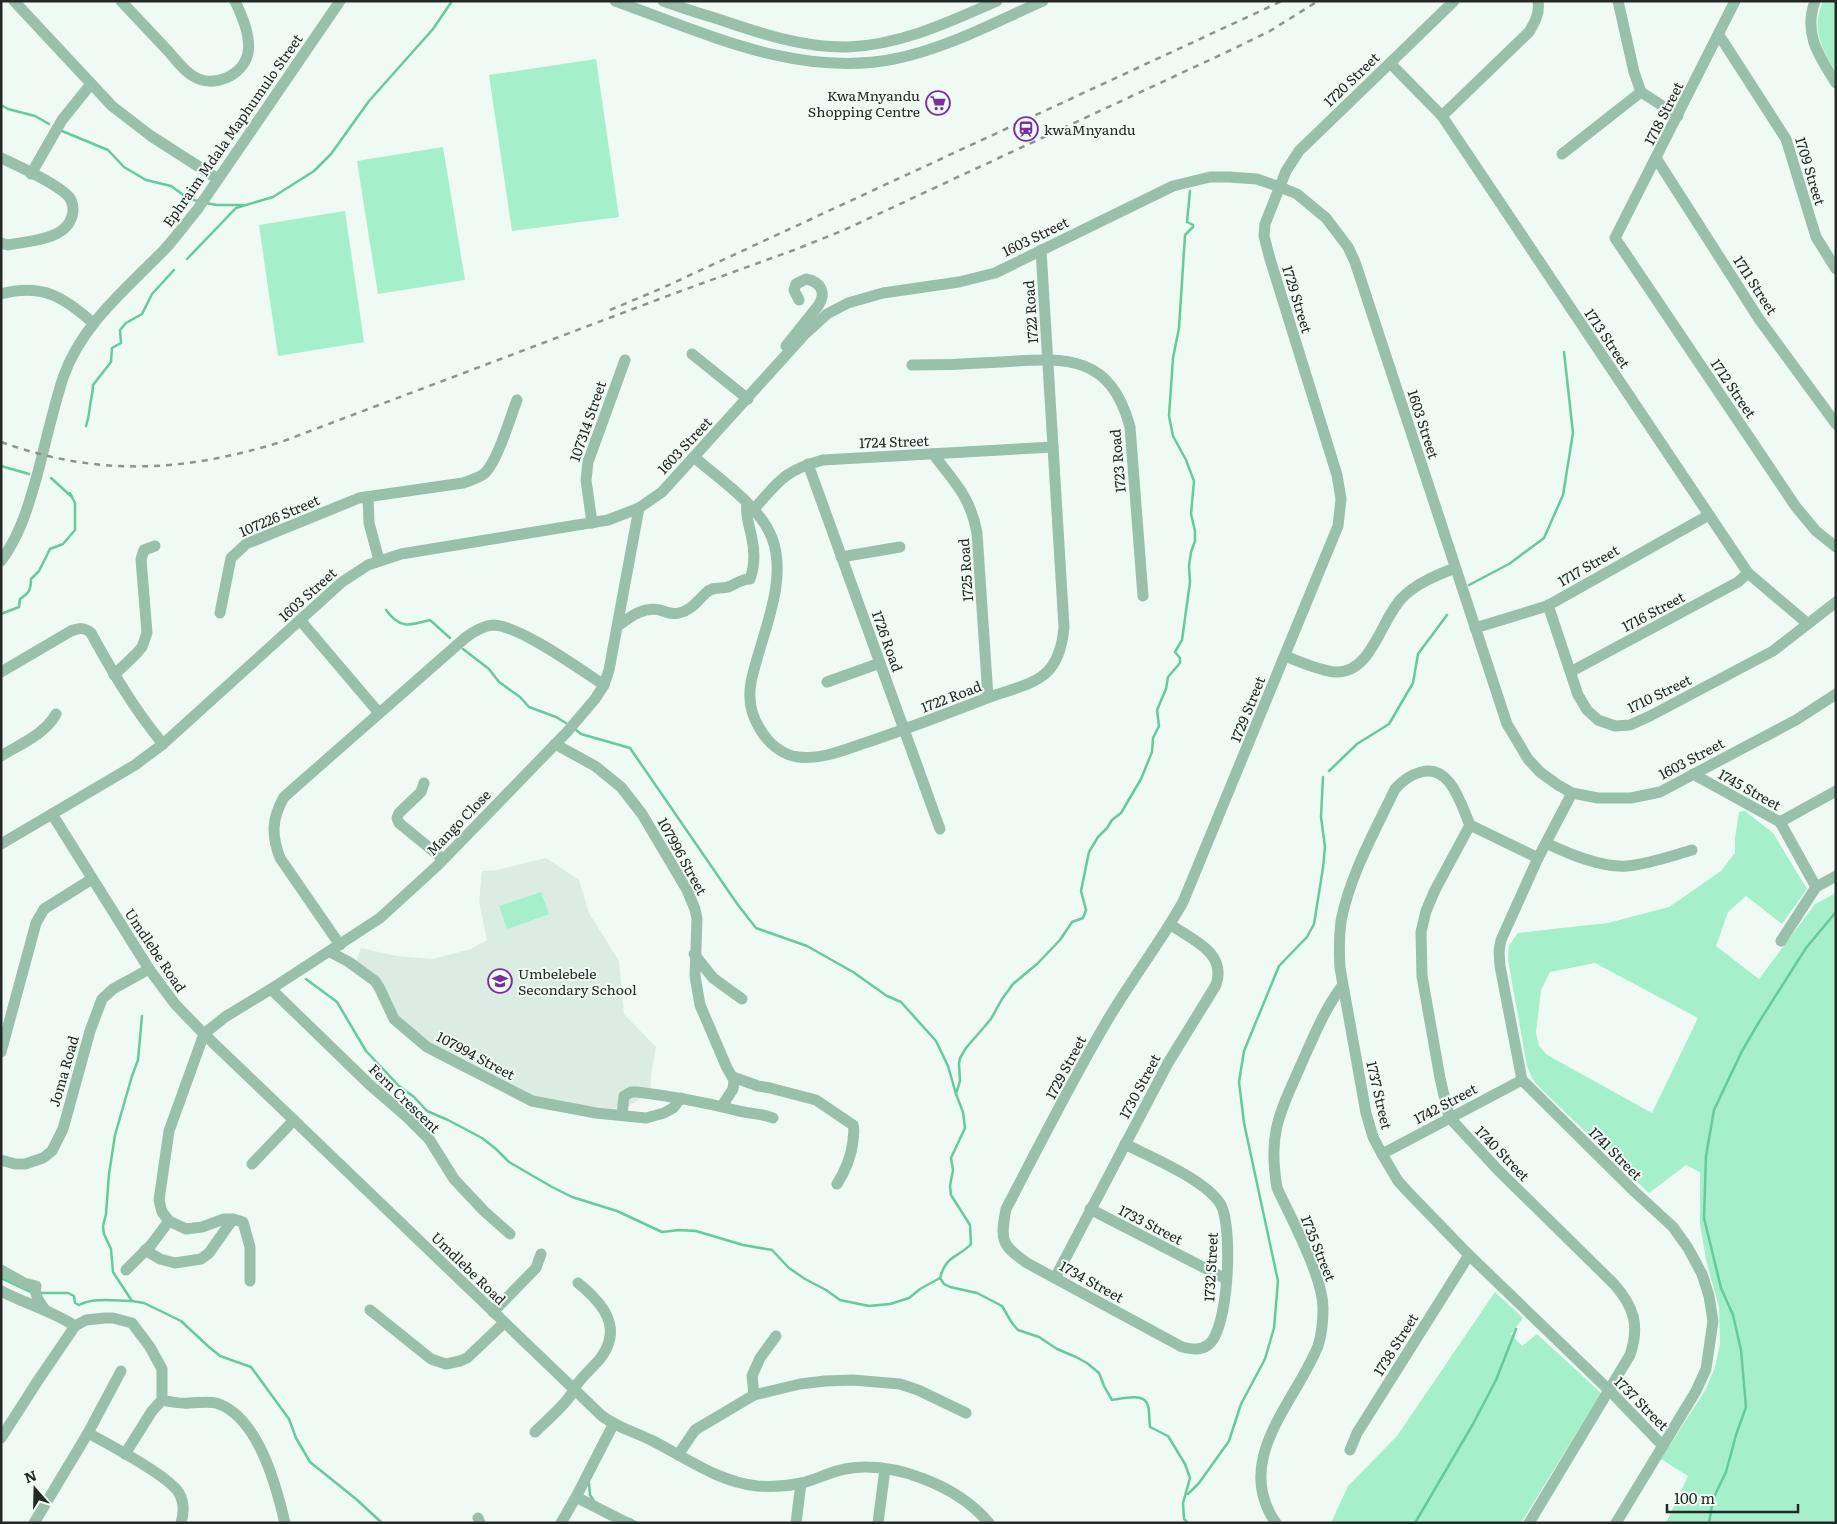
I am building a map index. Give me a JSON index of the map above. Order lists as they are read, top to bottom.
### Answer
{
  "streets": {
    "street": [
      "1720 Street",
      "1718 Street",
      "Ephraim Mdala Maphumulo Street",
      "1709 Street",
      "1603 Street",
      "1711 Street",
      "1729 Street",
      "1722 Road",
      "1713 Street",
      "1712 Street",
      "107314 Street",
      "1724 Street",
      "1723 Road",
      "107226 Street",
      "1717 Street",
      "1725 Road",
      "1716 Street",
      "1726 Road",
      "1710 Street",
      "1745 Street",
      "Mango Close",
      "107996 Street",
      "Umdlebe Road",
      "107994 Street",
      "Joma Road",
      "1730 Street",
      "1737 Street",
      "Fern Crescent",
      "1742 Street",
      "1740 Street",
      "1741 Street",
      "1733 Street",
      "1735 Street",
      "1732 Street",
      "1734 Street",
      "1738 Street"
    ]
  },
  "crossings": [
    ["1720 Street", "1603 Street"],
    ["1720 Street", "1729 Street"],
    ["1720 Street", "1713 Street"],
    ["1718 Street", "1709 Street"],
    ["1718 Street", "1711 Street"],
    ["1718 Street", "1712 Street"],
    ["1603 Street", "1729 Street"],
    ["1603 Street", "1722 Road"],
    ["1603 Street", "107314 Street"],
    ["1603 Street", "1717 Street"],
    ["1603 Street", "1745 Street"],
    ["1603 Street", "Mango Close"],
    ["1603 Street", "Umdlebe Road"],
    ["1729 Street", "1730 Street"],
    ["1729 Street", "1734 Street"],
    ["1722 Road", "1724 Street"],
    ["1722 Road", "1723 Road"],
    ["1722 Road", "1725 Road"],
    ["1722 Road", "1726 Road"],
    ["1713 Street", "1717 Street"],
    ["1713 Street", "1716 Street"],
    ["1713 Street", "1710 Street"],
    ["1724 Street", "1725 Road"],
    ["1724 Street", "1726 Road"],
    ["1717 Street", "1710 Street"],
    ["1716 Street", "1710 Street"],
    ["Mango Close", "107996 Street"],
    ["Mango Close", "Umdlebe Road"],
    ["Mango Close", "107994 Street"],
    ["Mango Close", "Fern Crescent"],
    ["Umdlebe Road", "Joma Road"],
    ["1730 Street", "1733 Street"],
    ["1730 Street", "1732 Street"],
    ["1730 Street", "1734 Street"],
    ["1737 Street", "1742 Street"],
    ["1737 Street", "1740 Street"],
    ["1737 Street", "1741 Street"],
    ["1737 Street", "1735 Street"],
    ["1737 Street", "1738 Street"],
    ["1742 Street", "1740 Street"],
    ["1742 Street", "1741 Street"],
    ["1733 Street", "1732 Street"],
    ["1732 Street", "1734 Street"]
  ],
  "places": {
    "supermarket": ["KwaMnyandu Shopping Centre"],
    "station": ["kwaMnyandu"],
    "school or university": ["Umbelebele Secondary School"]
  },
  "scale_bar": "100 m",
  "north": "top"
}
